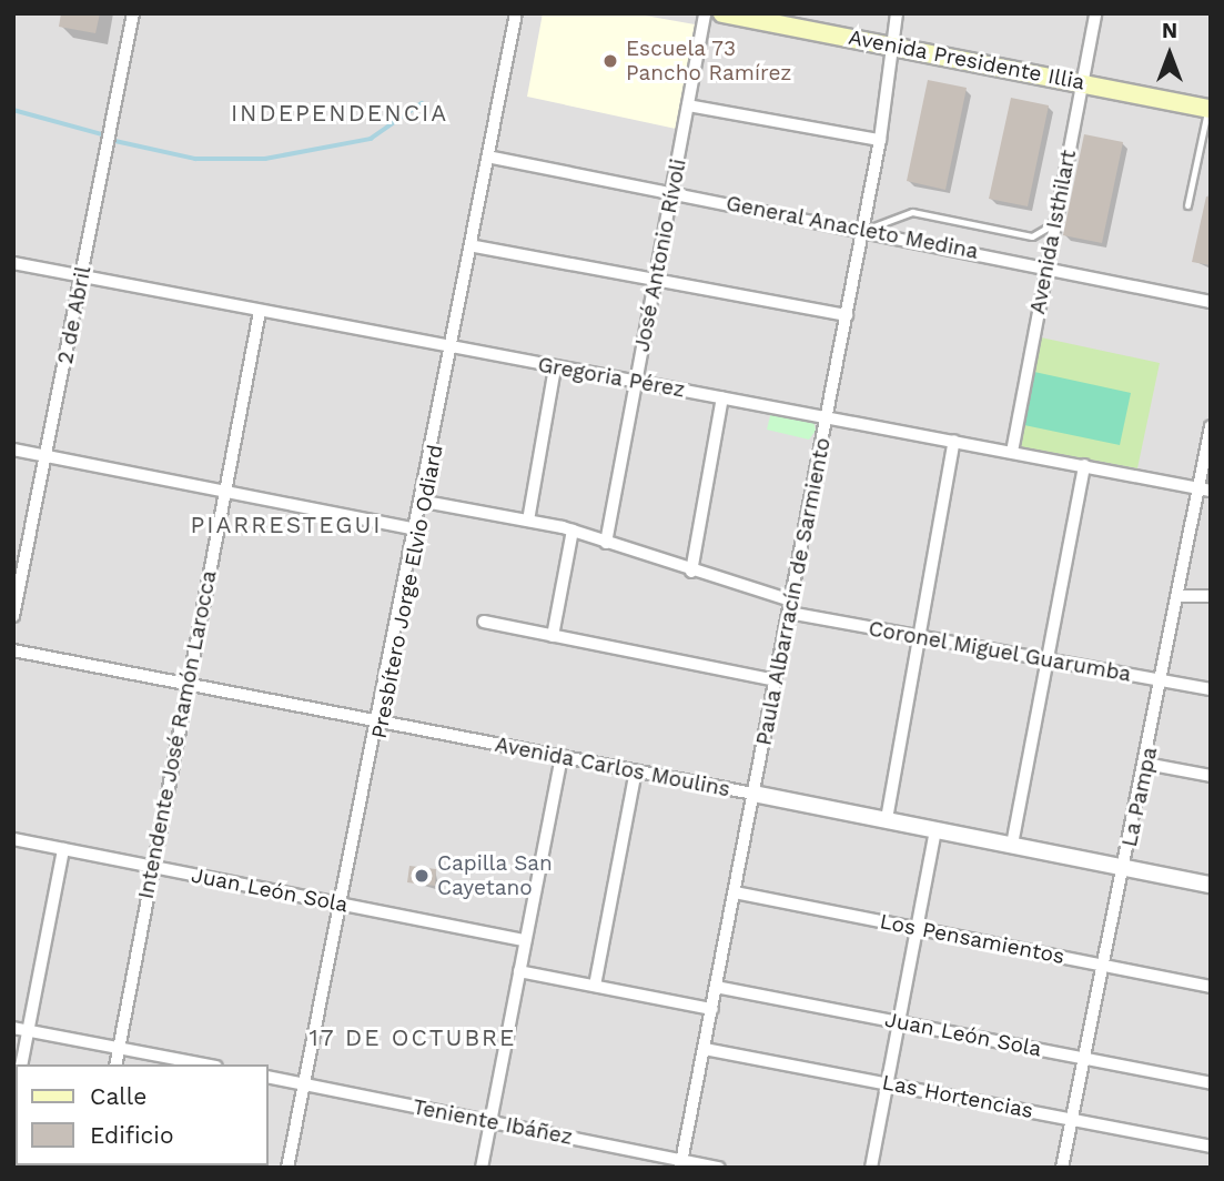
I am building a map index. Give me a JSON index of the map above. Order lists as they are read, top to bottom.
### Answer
{
  "streets": {
    "main road": ["Avenida Presidente Illia"],
    "street": [
      "General Anacleto Medina",
      "Avenida Isthilart",
      "José Antonio Rívoli",
      "2 de Abril",
      "Gregoria Pérez",
      "Presbítero Jorge Elvio Odiard",
      "Paula Albarracín de Sarmiento",
      "Coronel Miguel Guarumba",
      "Intendente José Ramón Larocca",
      "Avenida Carlos Moulins",
      "La Pampa",
      "Juan León Sola",
      "Los Pensamientos",
      "Las Hortencias",
      "Teniente Ibáñez"
    ]
  },
  "crossings": [
    ["Avenida Presidente Illia", "Avenida Isthilart"],
    ["Avenida Presidente Illia", "Paula Albarracín de Sarmiento"],
    ["General Anacleto Medina", "Avenida Isthilart"],
    ["General Anacleto Medina", "José Antonio Rívoli"],
    ["General Anacleto Medina", "Presbítero Jorge Elvio Odiard"],
    ["General Anacleto Medina", "Paula Albarracín de Sarmiento"],
    ["Avenida Isthilart", "Gregoria Pérez"],
    ["José Antonio Rívoli", "Gregoria Pérez"],
    ["José Antonio Rívoli", "Coronel Miguel Guarumba"],
    ["2 de Abril", "Gregoria Pérez"],
    ["Gregoria Pérez", "Presbítero Jorge Elvio Odiard"],
    ["Gregoria Pérez", "Paula Albarracín de Sarmiento"],
    ["Gregoria Pérez", "Intendente José Ramón Larocca"],
    ["Gregoria Pérez", "La Pampa"],
    ["Presbítero Jorge Elvio Odiard", "Coronel Miguel Guarumba"],
    ["Presbítero Jorge Elvio Odiard", "Avenida Carlos Moulins"],
    ["Presbítero Jorge Elvio Odiard", "Juan León Sola"],
    ["Presbítero Jorge Elvio Odiard", "Teniente Ibáñez"],
    ["Paula Albarracín de Sarmiento", "Coronel Miguel Guarumba"],
    ["Paula Albarracín de Sarmiento", "Avenida Carlos Moulins"],
    ["Paula Albarracín de Sarmiento", "Juan León Sola"],
    ["Paula Albarracín de Sarmiento", "Los Pensamientos"],
    ["Paula Albarracín de Sarmiento", "Las Hortencias"],
    ["Paula Albarracín de Sarmiento", "Teniente Ibáñez"],
    ["Coronel Miguel Guarumba", "La Pampa"],
    ["Intendente José Ramón Larocca", "Avenida Carlos Moulins"],
    ["Intendente José Ramón Larocca", "Juan León Sola"],
    ["Avenida Carlos Moulins", "La Pampa"],
    ["La Pampa", "Juan León Sola"],
    ["La Pampa", "Los Pensamientos"],
    ["La Pampa", "Las Hortencias"]
  ],
  "districts": ["INDEPENDENCIA", "PIARRESTEGUI", "17 DE OCTUBRE"],
  "places": ["Escuela 73 Pancho Ramírez", "Capilla San Cayetano"],
  "legend": ["Calle", "Edificio"],
  "north": "top"
}
